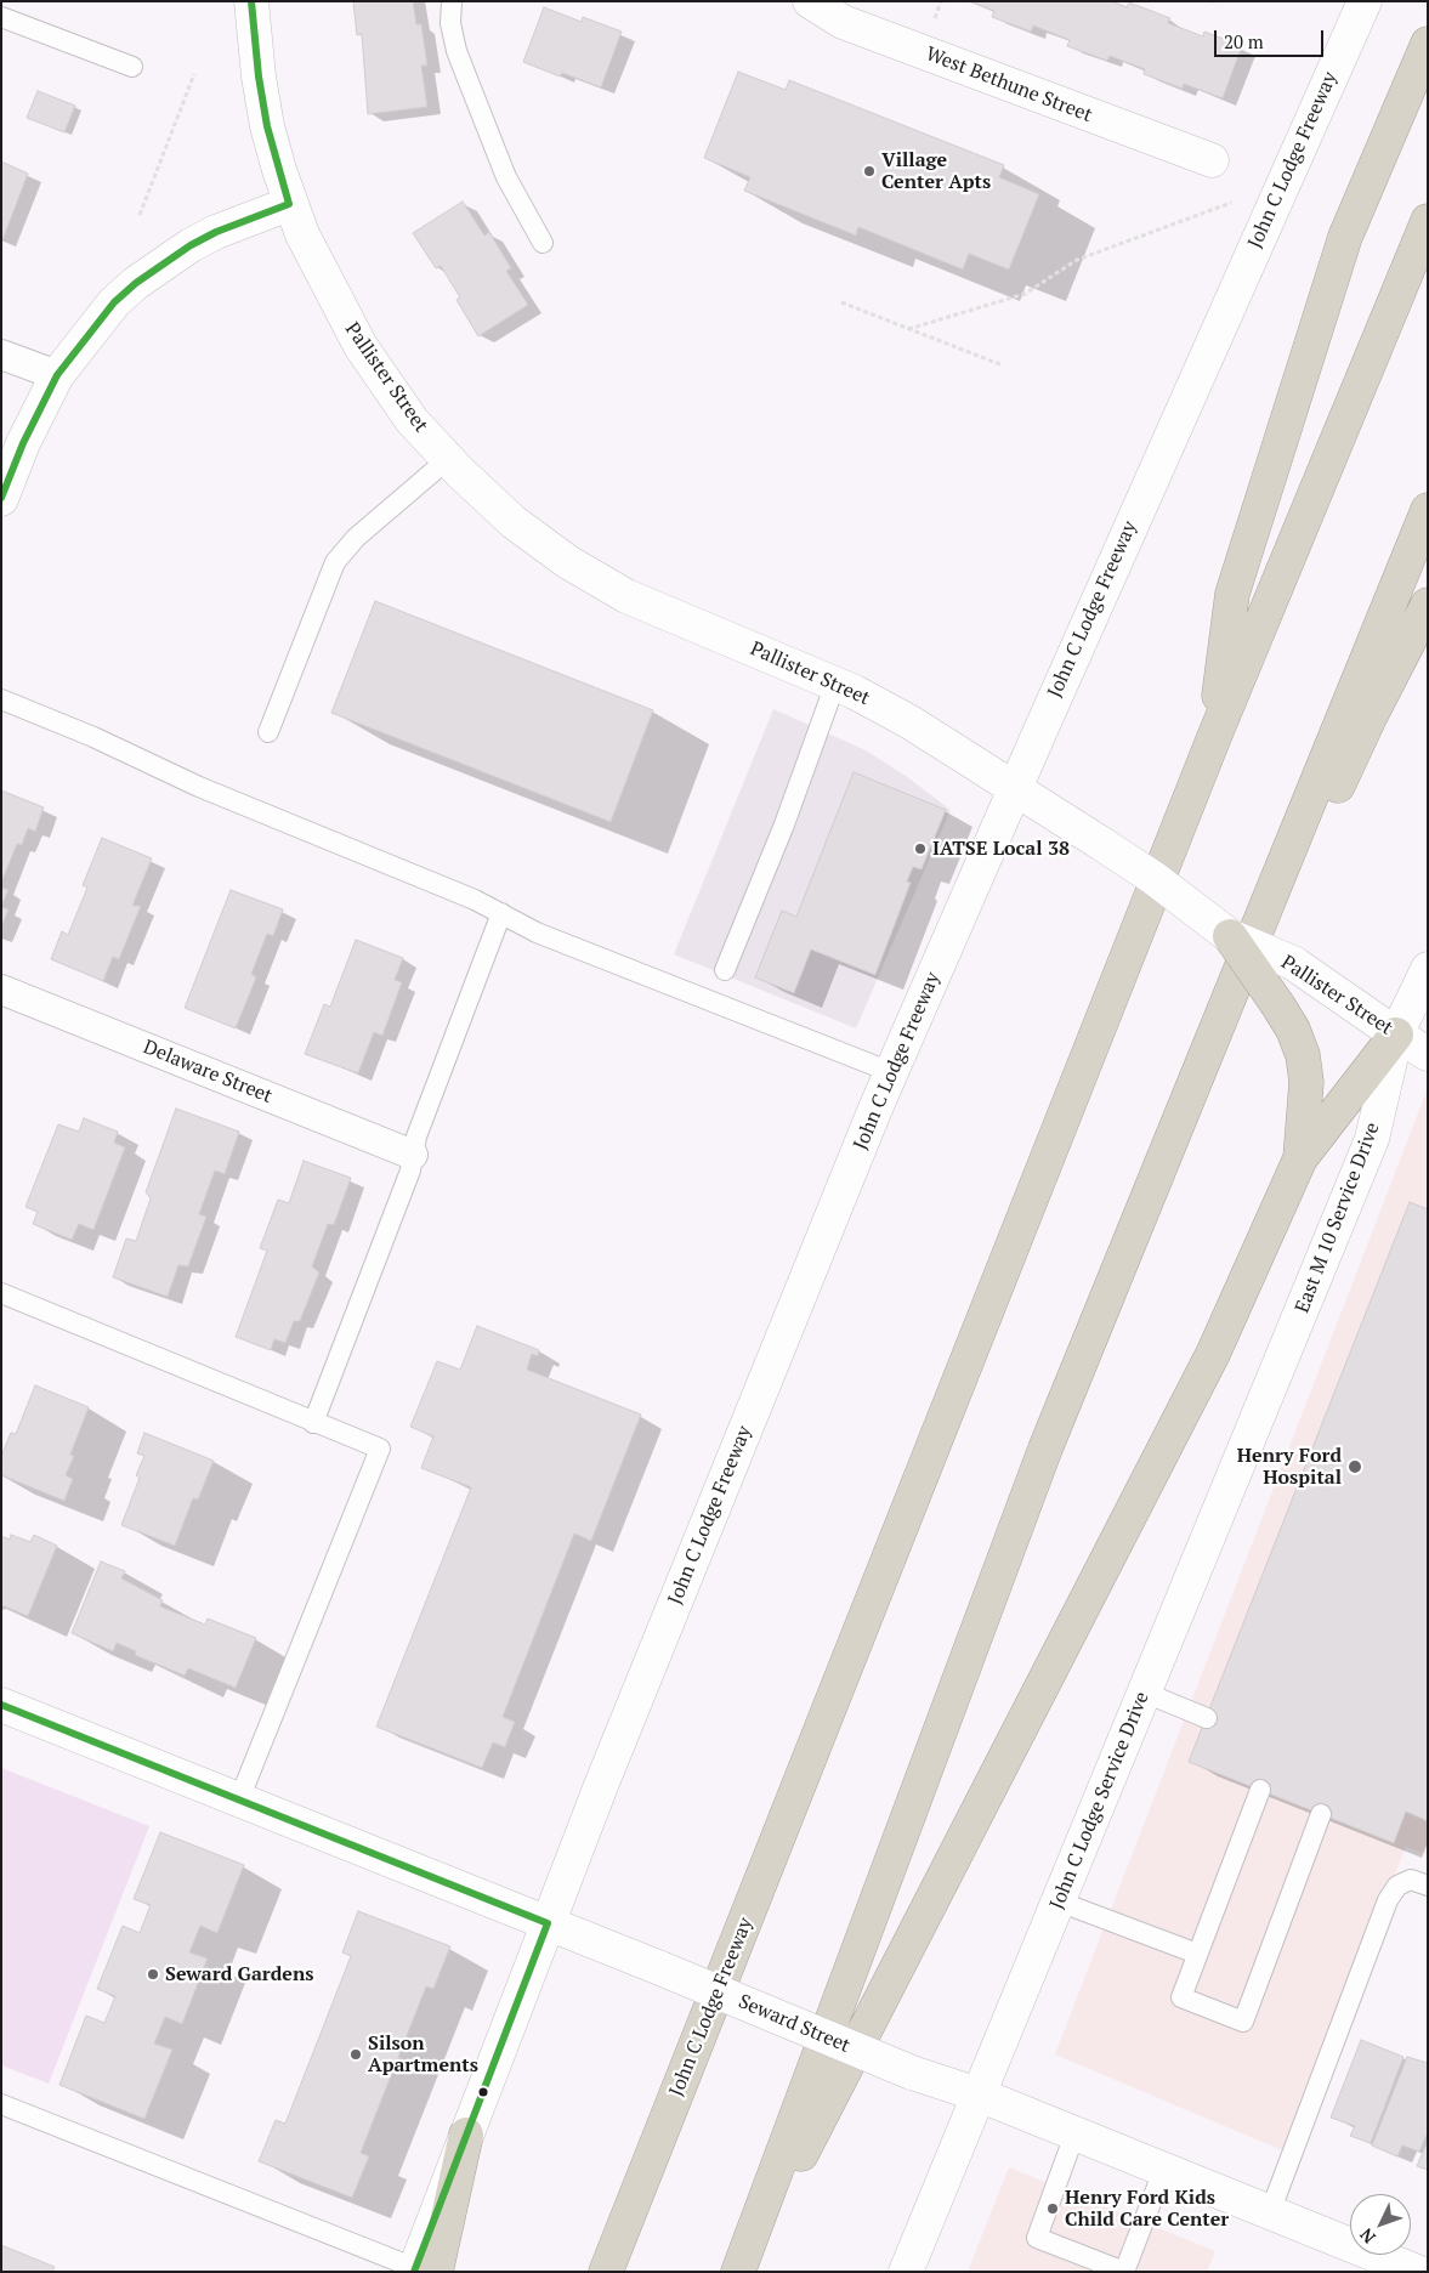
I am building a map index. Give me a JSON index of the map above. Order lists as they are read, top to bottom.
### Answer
{
  "streets": {
    "highway": ["John C Lodge Freeway"],
    "street": [
      "West Bethune Street",
      "Pallister Street",
      "Delaware Street",
      "East M 10 Service Drive",
      "John C Lodge Service Drive",
      "Seward Street"
    ]
  },
  "crossings": [
    ["John C Lodge Freeway", "Pallister Street"],
    ["John C Lodge Freeway", "Seward Street"],
    ["Pallister Street", "East M 10 Service Drive"],
    ["East M 10 Service Drive", "John C Lodge Service Drive"],
    ["John C Lodge Service Drive", "Seward Street"]
  ],
  "places": [
    "Village Center Apts",
    "IATSE Local 38",
    "Henry Ford Hospital",
    "Seward Gardens",
    "Silson Apartments",
    "Henry Ford Kids Child Care Center"
  ],
  "scale_bar": "20 m",
  "north": "bottom left"
}
